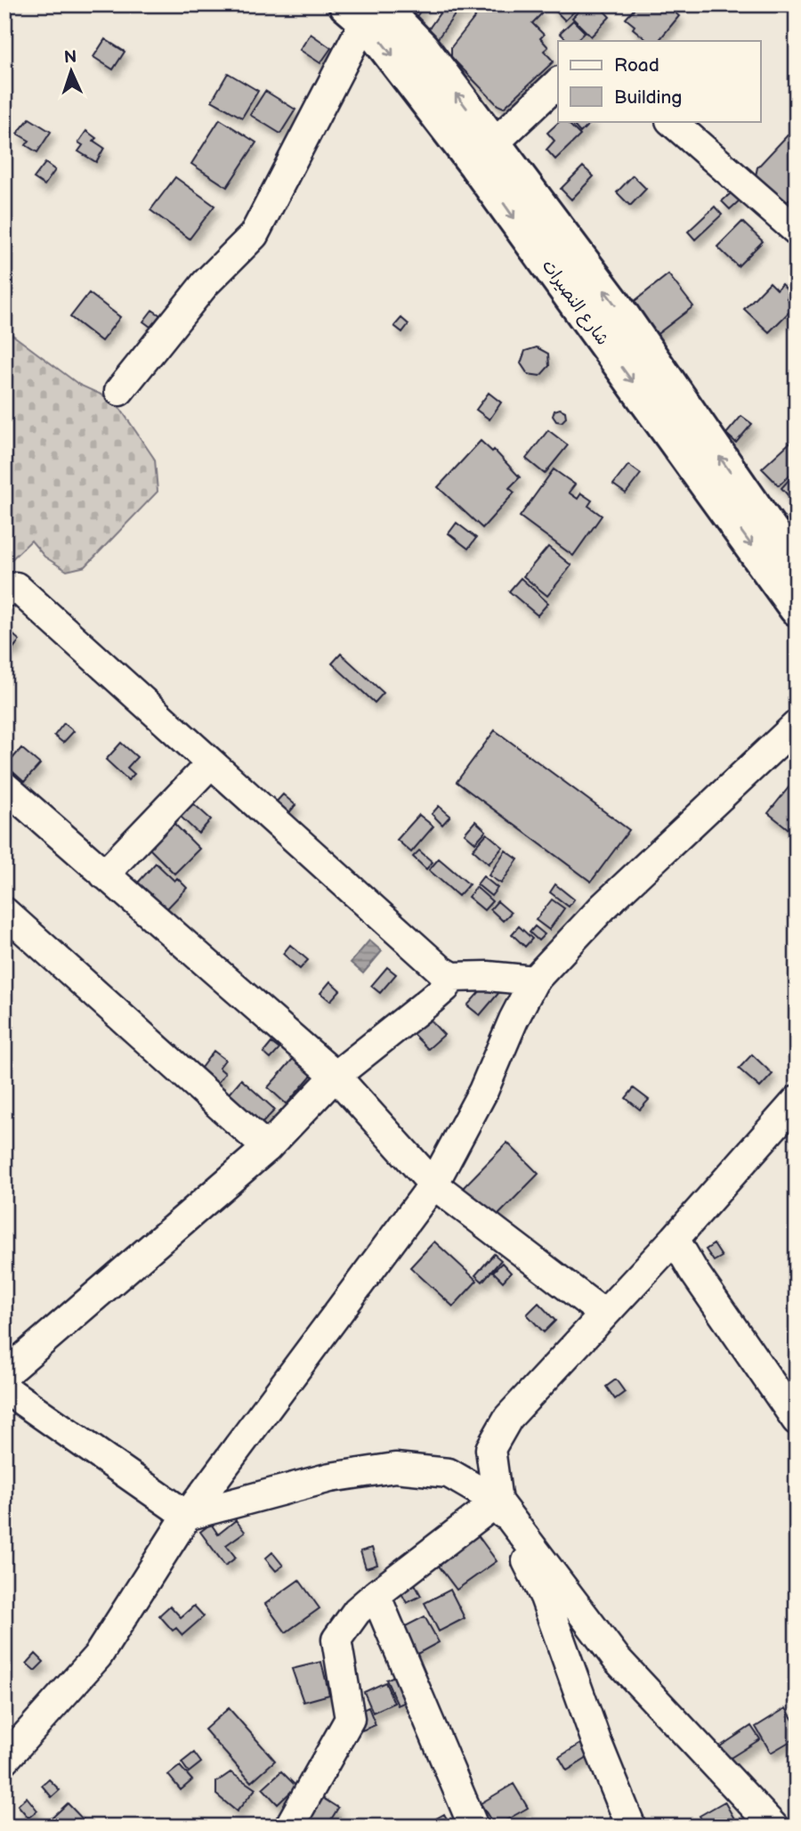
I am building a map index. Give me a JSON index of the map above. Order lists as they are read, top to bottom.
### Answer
{
  "streets": {
    "main road": ["شارع النصيرات"]
  },
  "legend": ["Road", "Building"],
  "north": "top"
}
